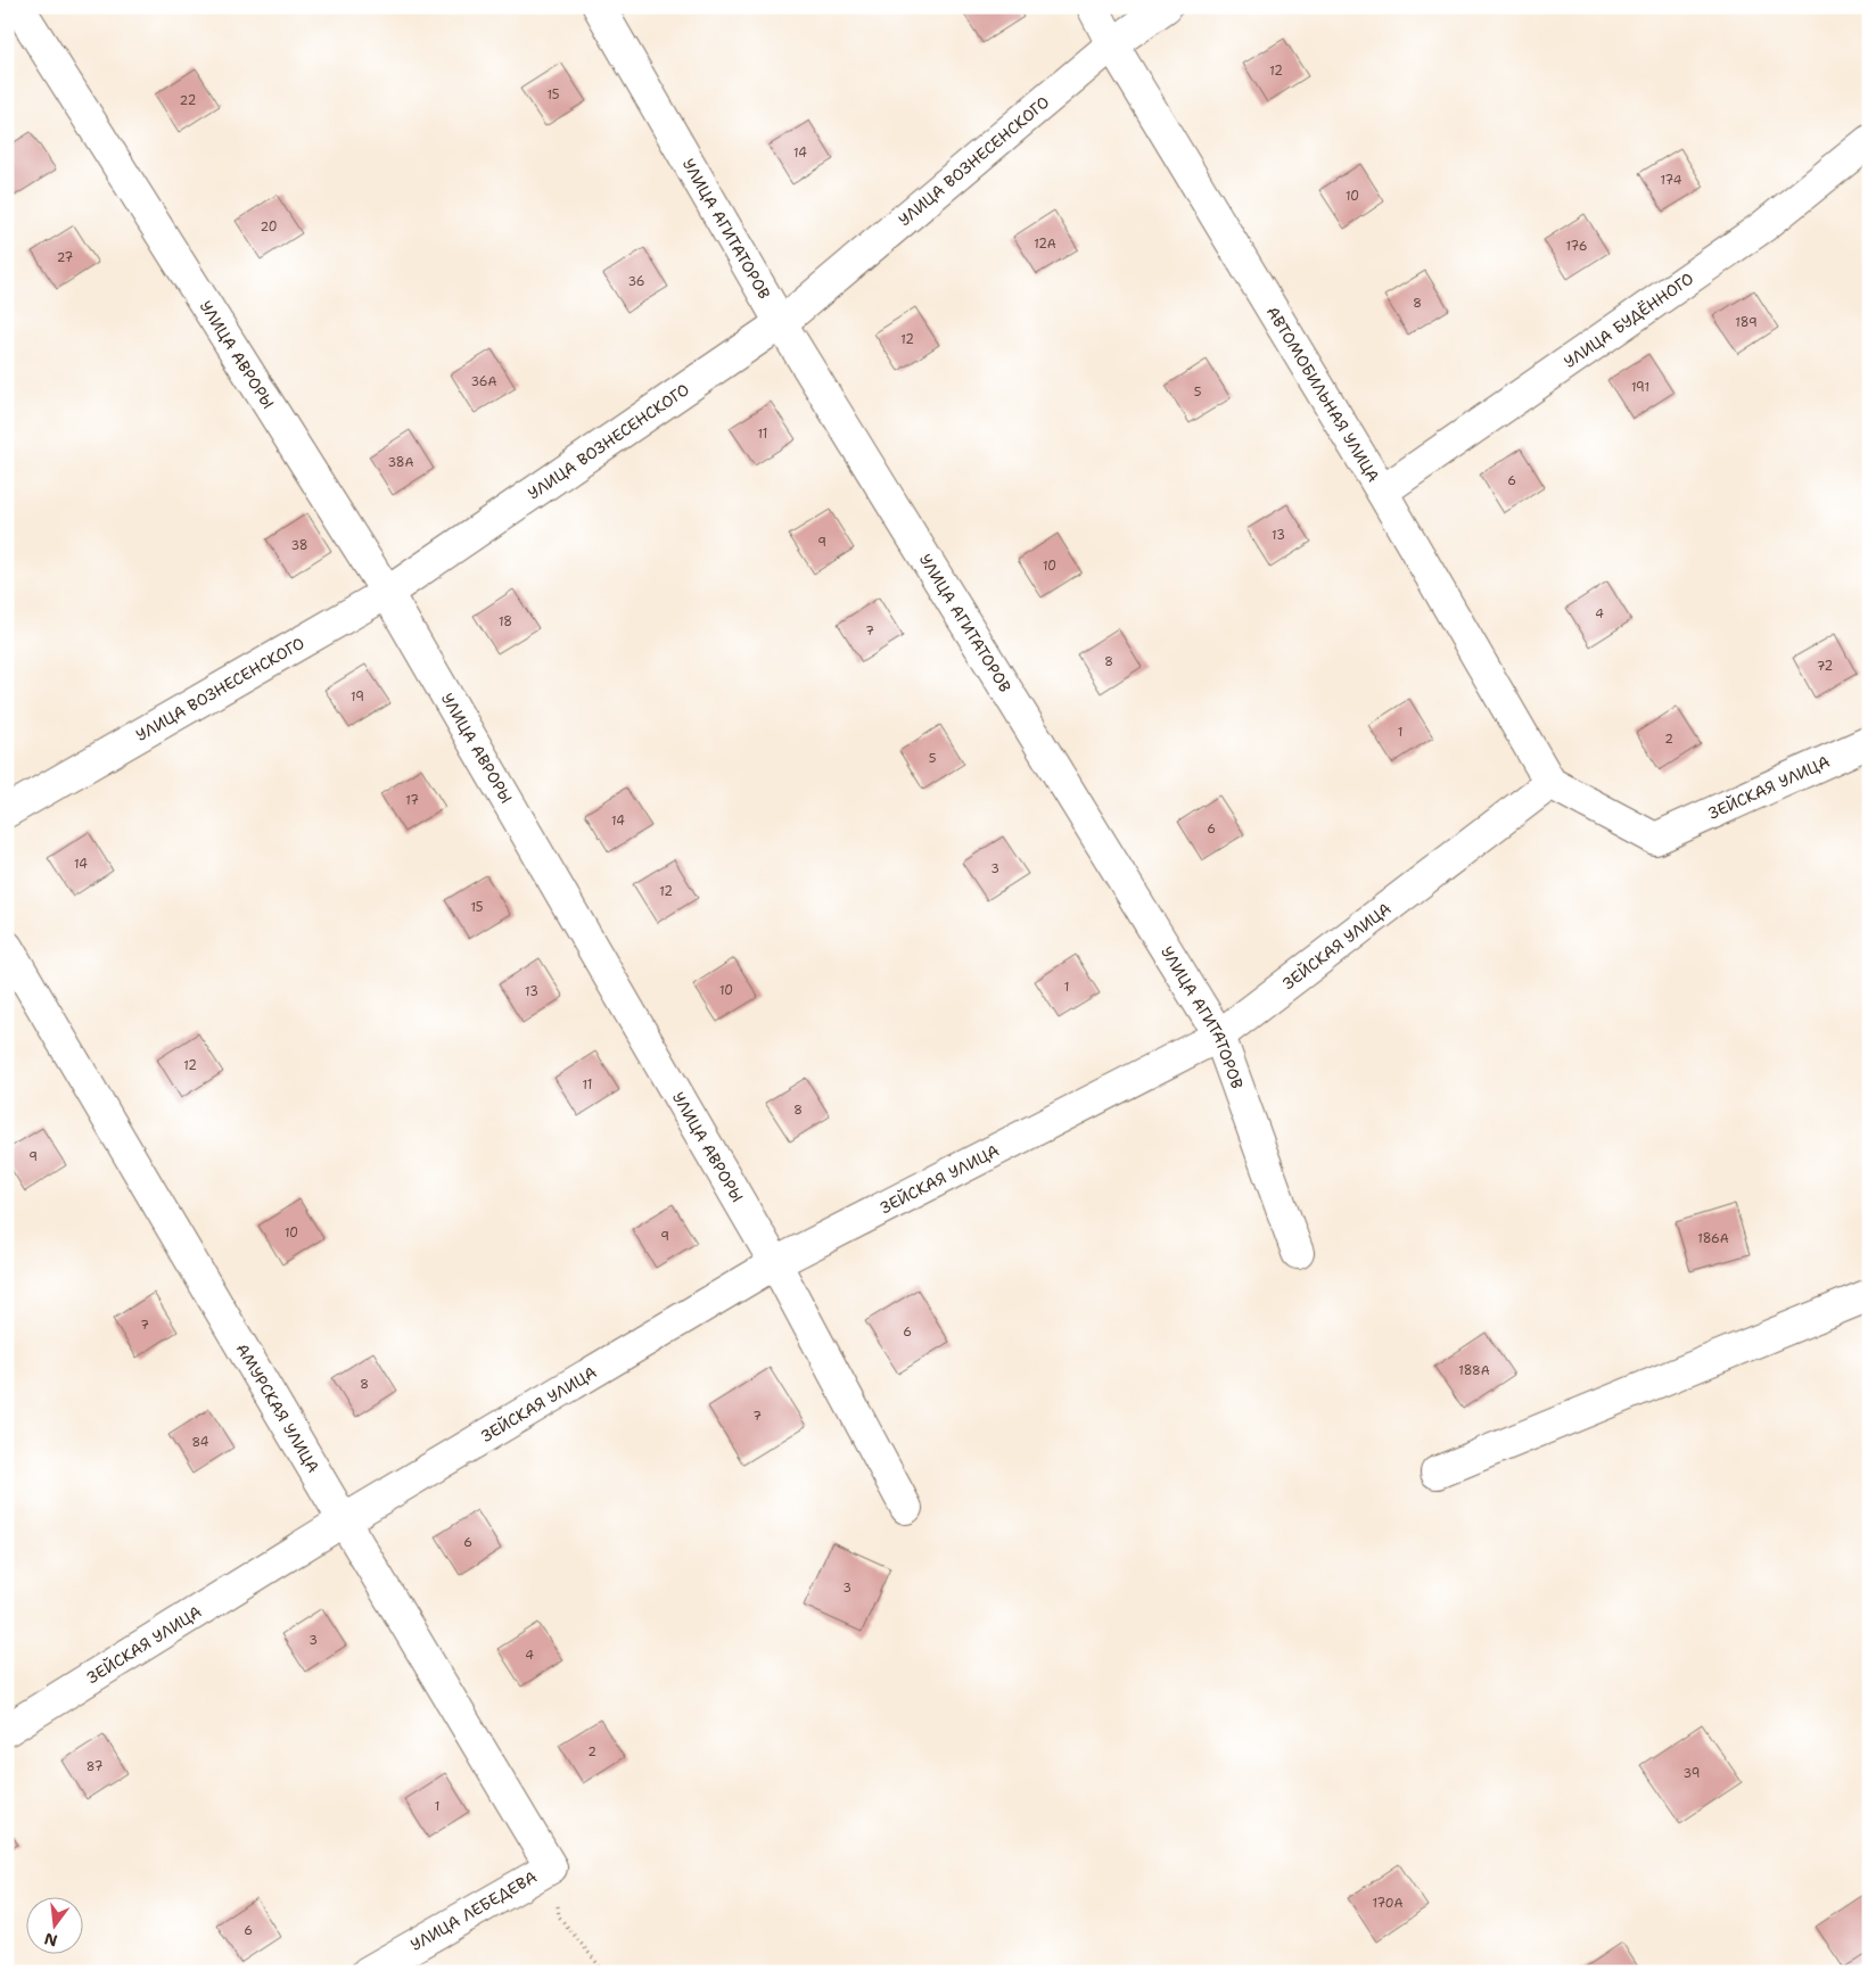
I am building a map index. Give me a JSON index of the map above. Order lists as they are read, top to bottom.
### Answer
{
  "streets": {
    "street": [
      "УЛИЦА ВОЗНЕСЕНСКОГО",
      "УЛИЦА АГИТАТОРОВ",
      "УЛИЦА БУДЁННОГО",
      "УЛИЦА АВРОРЫ",
      "АВТОМОБИЛЬНАЯ УЛИЦА",
      "ЗЕЙСКАЯ УЛИЦА",
      "АМУРСКАЯ УЛИЦА",
      "УЛИЦА ЛЕБЕДЕВА"
    ]
  },
  "crossings": [
    ["УЛИЦА ВОЗНЕСЕНСКОГО", "УЛИЦА АГИТАТОРОВ"],
    ["УЛИЦА ВОЗНЕСЕНСКОГО", "УЛИЦА АВРОРЫ"],
    ["УЛИЦА ВОЗНЕСЕНСКОГО", "АВТОМОБИЛЬНАЯ УЛИЦА"],
    ["УЛИЦА АГИТАТОРОВ", "ЗЕЙСКАЯ УЛИЦА"],
    ["УЛИЦА БУДЁННОГО", "АВТОМОБИЛЬНАЯ УЛИЦА"],
    ["УЛИЦА АВРОРЫ", "ЗЕЙСКАЯ УЛИЦА"],
    ["АВТОМОБИЛЬНАЯ УЛИЦА", "ЗЕЙСКАЯ УЛИЦА"],
    ["ЗЕЙСКАЯ УЛИЦА", "АМУРСКАЯ УЛИЦА"],
    ["АМУРСКАЯ УЛИЦА", "УЛИЦА ЛЕБЕДЕВА"]
  ],
  "house_numbers": [
    "12",
    "15",
    "22",
    "14",
    "174",
    "10",
    "20",
    "12А",
    "176",
    "27",
    "36",
    "8",
    "189",
    "12",
    "36А",
    "191",
    "5",
    "11",
    "38А",
    "6",
    "13",
    "9",
    "38",
    "10",
    "4",
    "18",
    "7",
    "8",
    "72",
    "19",
    "1",
    "2",
    "5",
    "17",
    "14",
    "6",
    "14",
    "3",
    "12",
    "15",
    "1",
    "10",
    "13",
    "12",
    "11",
    "8",
    "9",
    "10",
    "9",
    "186А",
    "7",
    "6",
    "188А",
    "8",
    "7",
    "84",
    "6",
    "3",
    "3",
    "4",
    "2",
    "87",
    "39",
    "1",
    "170А",
    "6"
  ],
  "north": "bottom"
}
